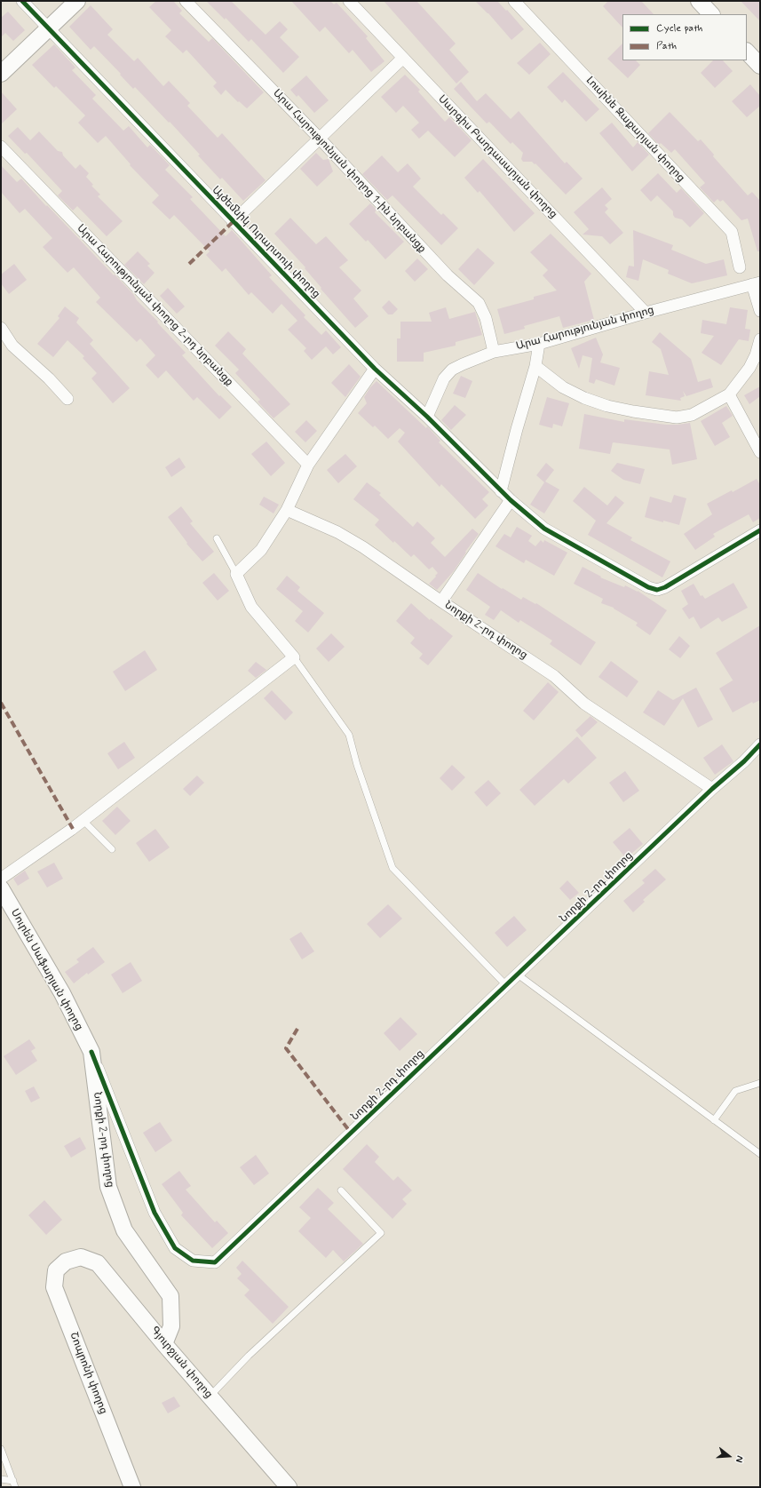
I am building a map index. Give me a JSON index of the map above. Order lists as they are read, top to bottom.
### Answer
{
  "streets": {
    "main road": [
      "Նորքի 2-րդ փողոց",
      "Սուրեն Սաֆարյան փողոց",
      "Գյուրջյան փողոց",
      "Շոպրոնի փողոց"
    ],
    "street": [
      "Լուսինե Զաքարյան փողոց",
      "Սարգիս Բաղդասարյան փողոց",
      "Արա Հարությունյան փողոց 1-ին նրբանցք",
      "Այծեմնիկ Ուրարտուի փողոց",
      "Արա Հարությունյան փողոց 2-րդ նրբանցք",
      "Արա Հարությունյան փողոց"
    ]
  },
  "crossings": [
    ["Սարգիս Բաղդասարյան փողոց", "Արա Հարությունյան փողոց"],
    ["Արա Հարությունյան փողոց 1-ին նրբանցք", "Արա Հարությունյան փողոց"],
    ["Այծեմնիկ Ուրարտուի փողոց", "Արա Հարությունյան փողոց"],
    ["Նորքի 2-րդ փողոց", "Սուրեն Սաֆարյան փողոց"],
    ["Նորքի 2-րդ փողոց", "Գյուրջյան փողոց"],
    ["Գյուրջյան փողոց", "Շոպրոնի փողոց"]
  ],
  "legend": ["Cycle path", "Path"],
  "north": "right"
}
